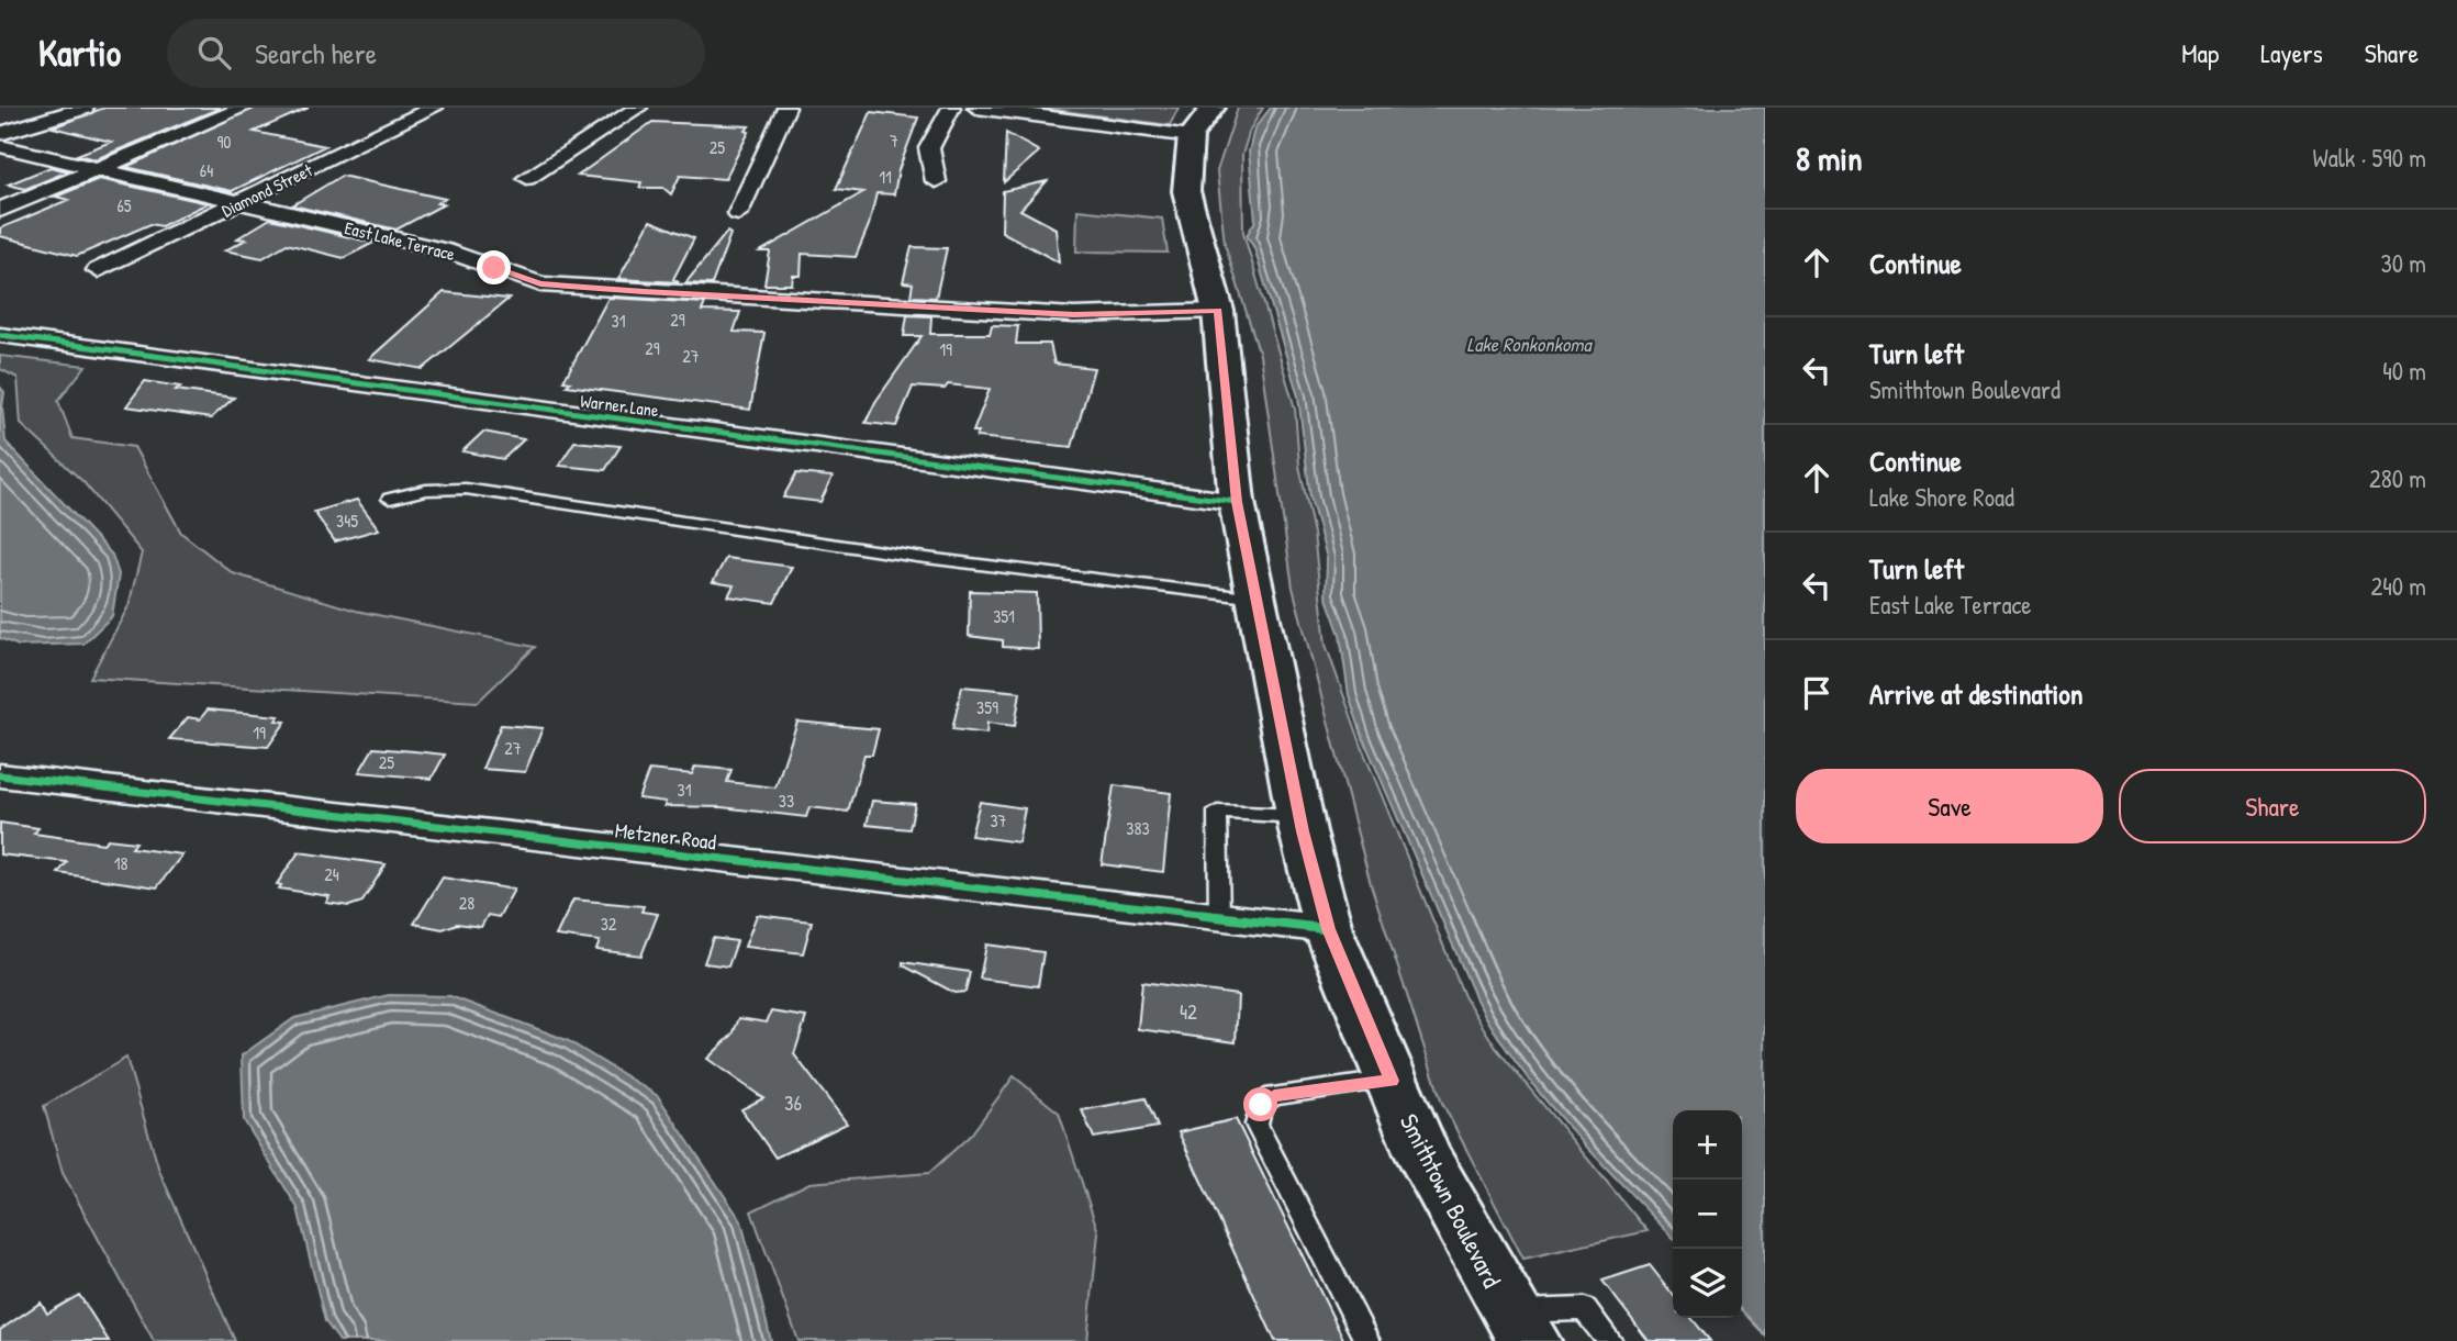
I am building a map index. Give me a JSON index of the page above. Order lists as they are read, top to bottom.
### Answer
{
  "streets": {
    "main road": ["Smithtown Boulevard"],
    "street": [
      "Diamond Street",
      "East Lake Terrace",
      "Warner Lane",
      "Metzner Road"
    ]
  },
  "crossings": [
    ["Diamond Street", "East Lake Terrace"],
    ["East Lake Terrace", "Smithtown Boulevard"],
    ["Warner Lane", "Smithtown Boulevard"],
    ["Metzner Road", "Smithtown Boulevard"]
  ],
  "water": ["Lake Ronkonkoma"],
  "house_numbers": [
    "7",
    "90",
    "25",
    "64",
    "11",
    "65",
    "29",
    "31",
    "29",
    "19",
    "27",
    "345",
    "351",
    "359",
    "19",
    "27",
    "25",
    "31",
    "33",
    "37",
    "383",
    "18",
    "24",
    "28",
    "32",
    "42",
    "36"
  ],
  "page": {
    "header": "Kartio",
    "search": "Search here",
    "nav": ["Map", "Layers", "Share"],
    "heading": ["8 min", "Walk · 590 m"],
    "list": [
      ["Continue", "30 m"],
      ["Turn left", "Smithtown Boulevard", "40 m"],
      ["Continue", "Lake Shore Road", "280 m"],
      ["Turn left", "East Lake Terrace", "240 m"],
      "Arrive at destination"
    ],
    "buttons": ["Save", "Share"],
    "map_buttons": ["+", "−"]
  }
}
